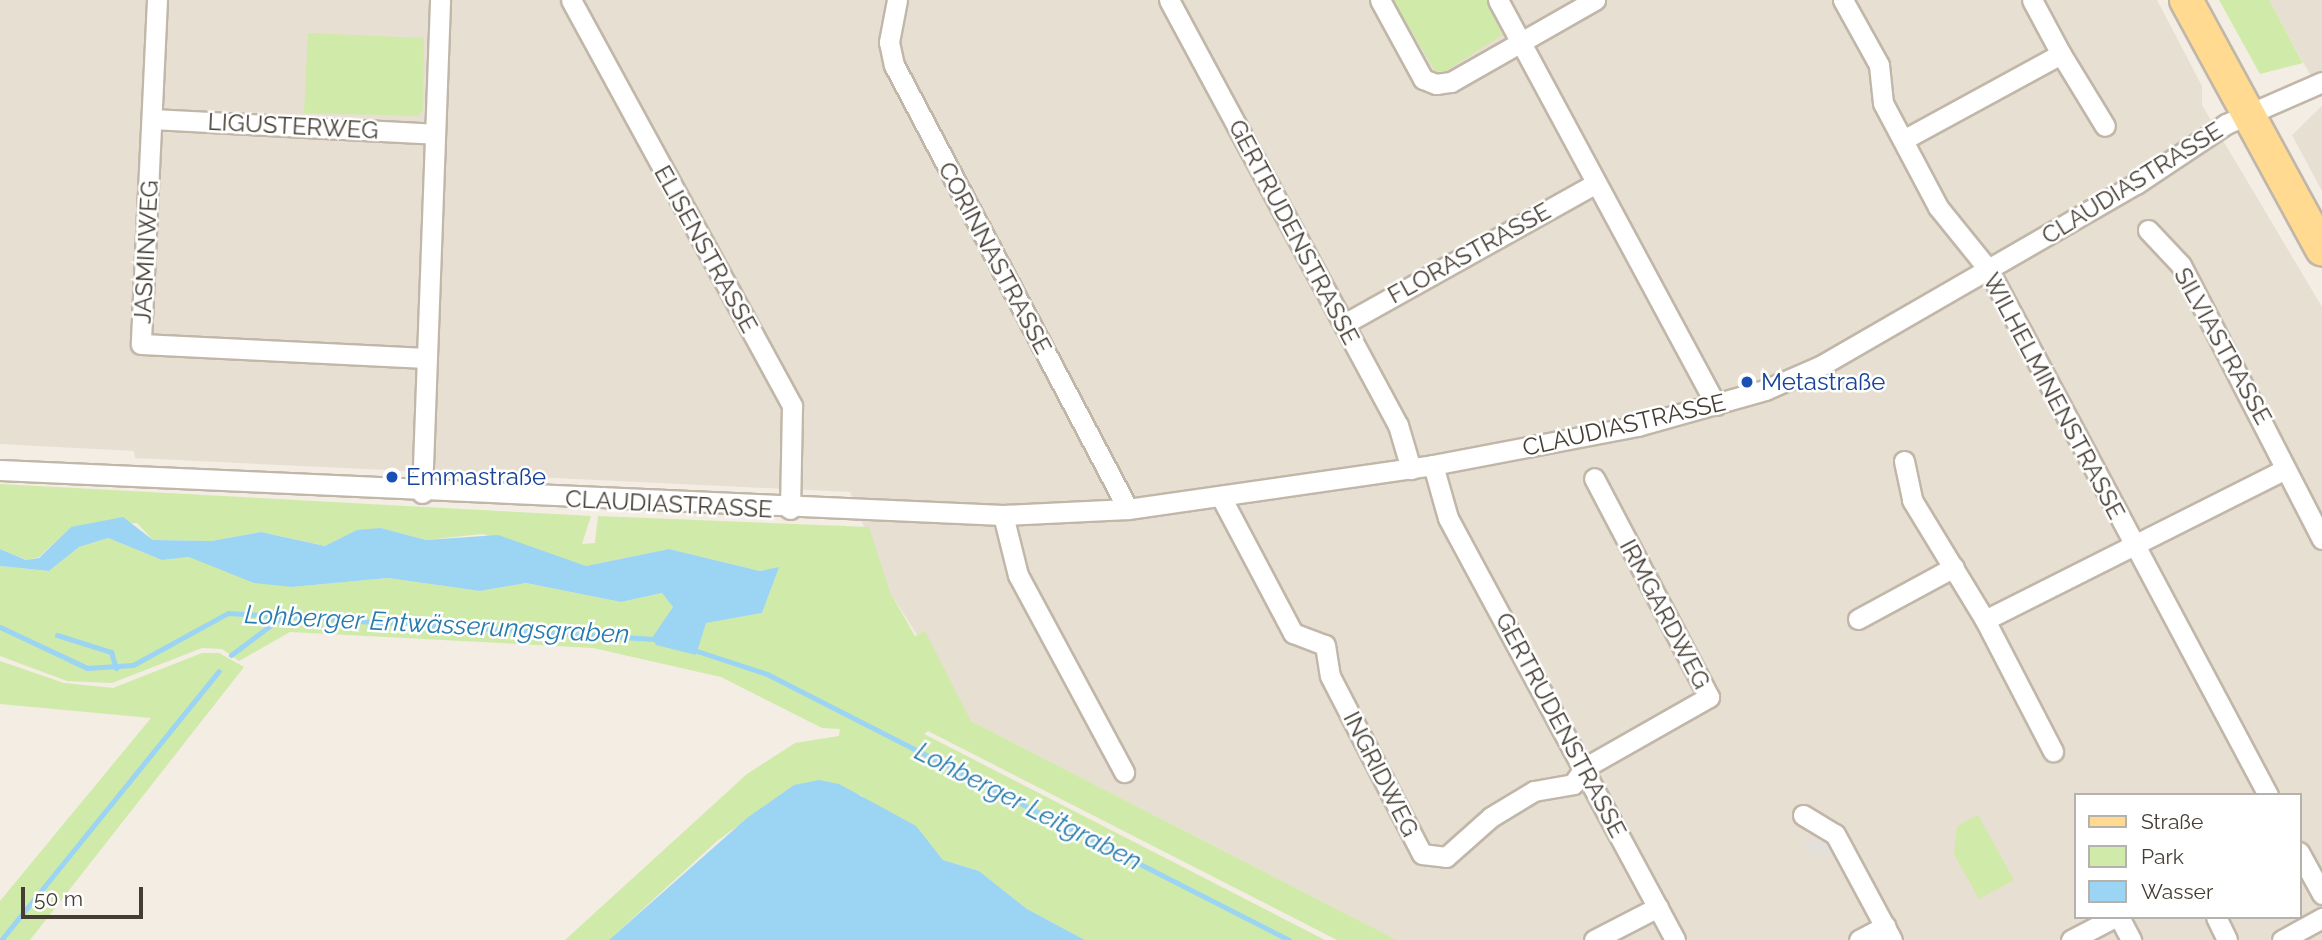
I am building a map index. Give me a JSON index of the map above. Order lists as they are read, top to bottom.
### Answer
{
  "streets": {
    "street": [
      "LIGUSTERWEG",
      "CLAUDIASTRASSE",
      "GERTRUDENSTRASSE",
      "ELISENSTRASSE",
      "JASMINWEG",
      "FLORASTRASSE",
      "CORINNASTRASSE",
      "SILVIASTRASSE",
      "WILHELMINENSTRASSE",
      "IRMGARDWEG",
      "INGRIDWEG"
    ]
  },
  "crossings": [
    ["LIGUSTERWEG", "JASMINWEG"],
    ["CLAUDIASTRASSE", "GERTRUDENSTRASSE"],
    ["CLAUDIASTRASSE", "ELISENSTRASSE"],
    ["CLAUDIASTRASSE", "CORINNASTRASSE"],
    ["CLAUDIASTRASSE", "WILHELMINENSTRASSE"],
    ["CLAUDIASTRASSE", "INGRIDWEG"],
    ["GERTRUDENSTRASSE", "FLORASTRASSE"],
    ["GERTRUDENSTRASSE", "IRMGARDWEG"],
    ["GERTRUDENSTRASSE", "INGRIDWEG"],
    ["IRMGARDWEG", "INGRIDWEG"]
  ],
  "water": ["Lohberger Entwässerungsgraben", "Lohberger Leitgraben"],
  "places": ["Metastraße", "Emmastraße"],
  "legend": ["Straße", "Park", "Wasser"],
  "scale_bar": "50 m"
}
